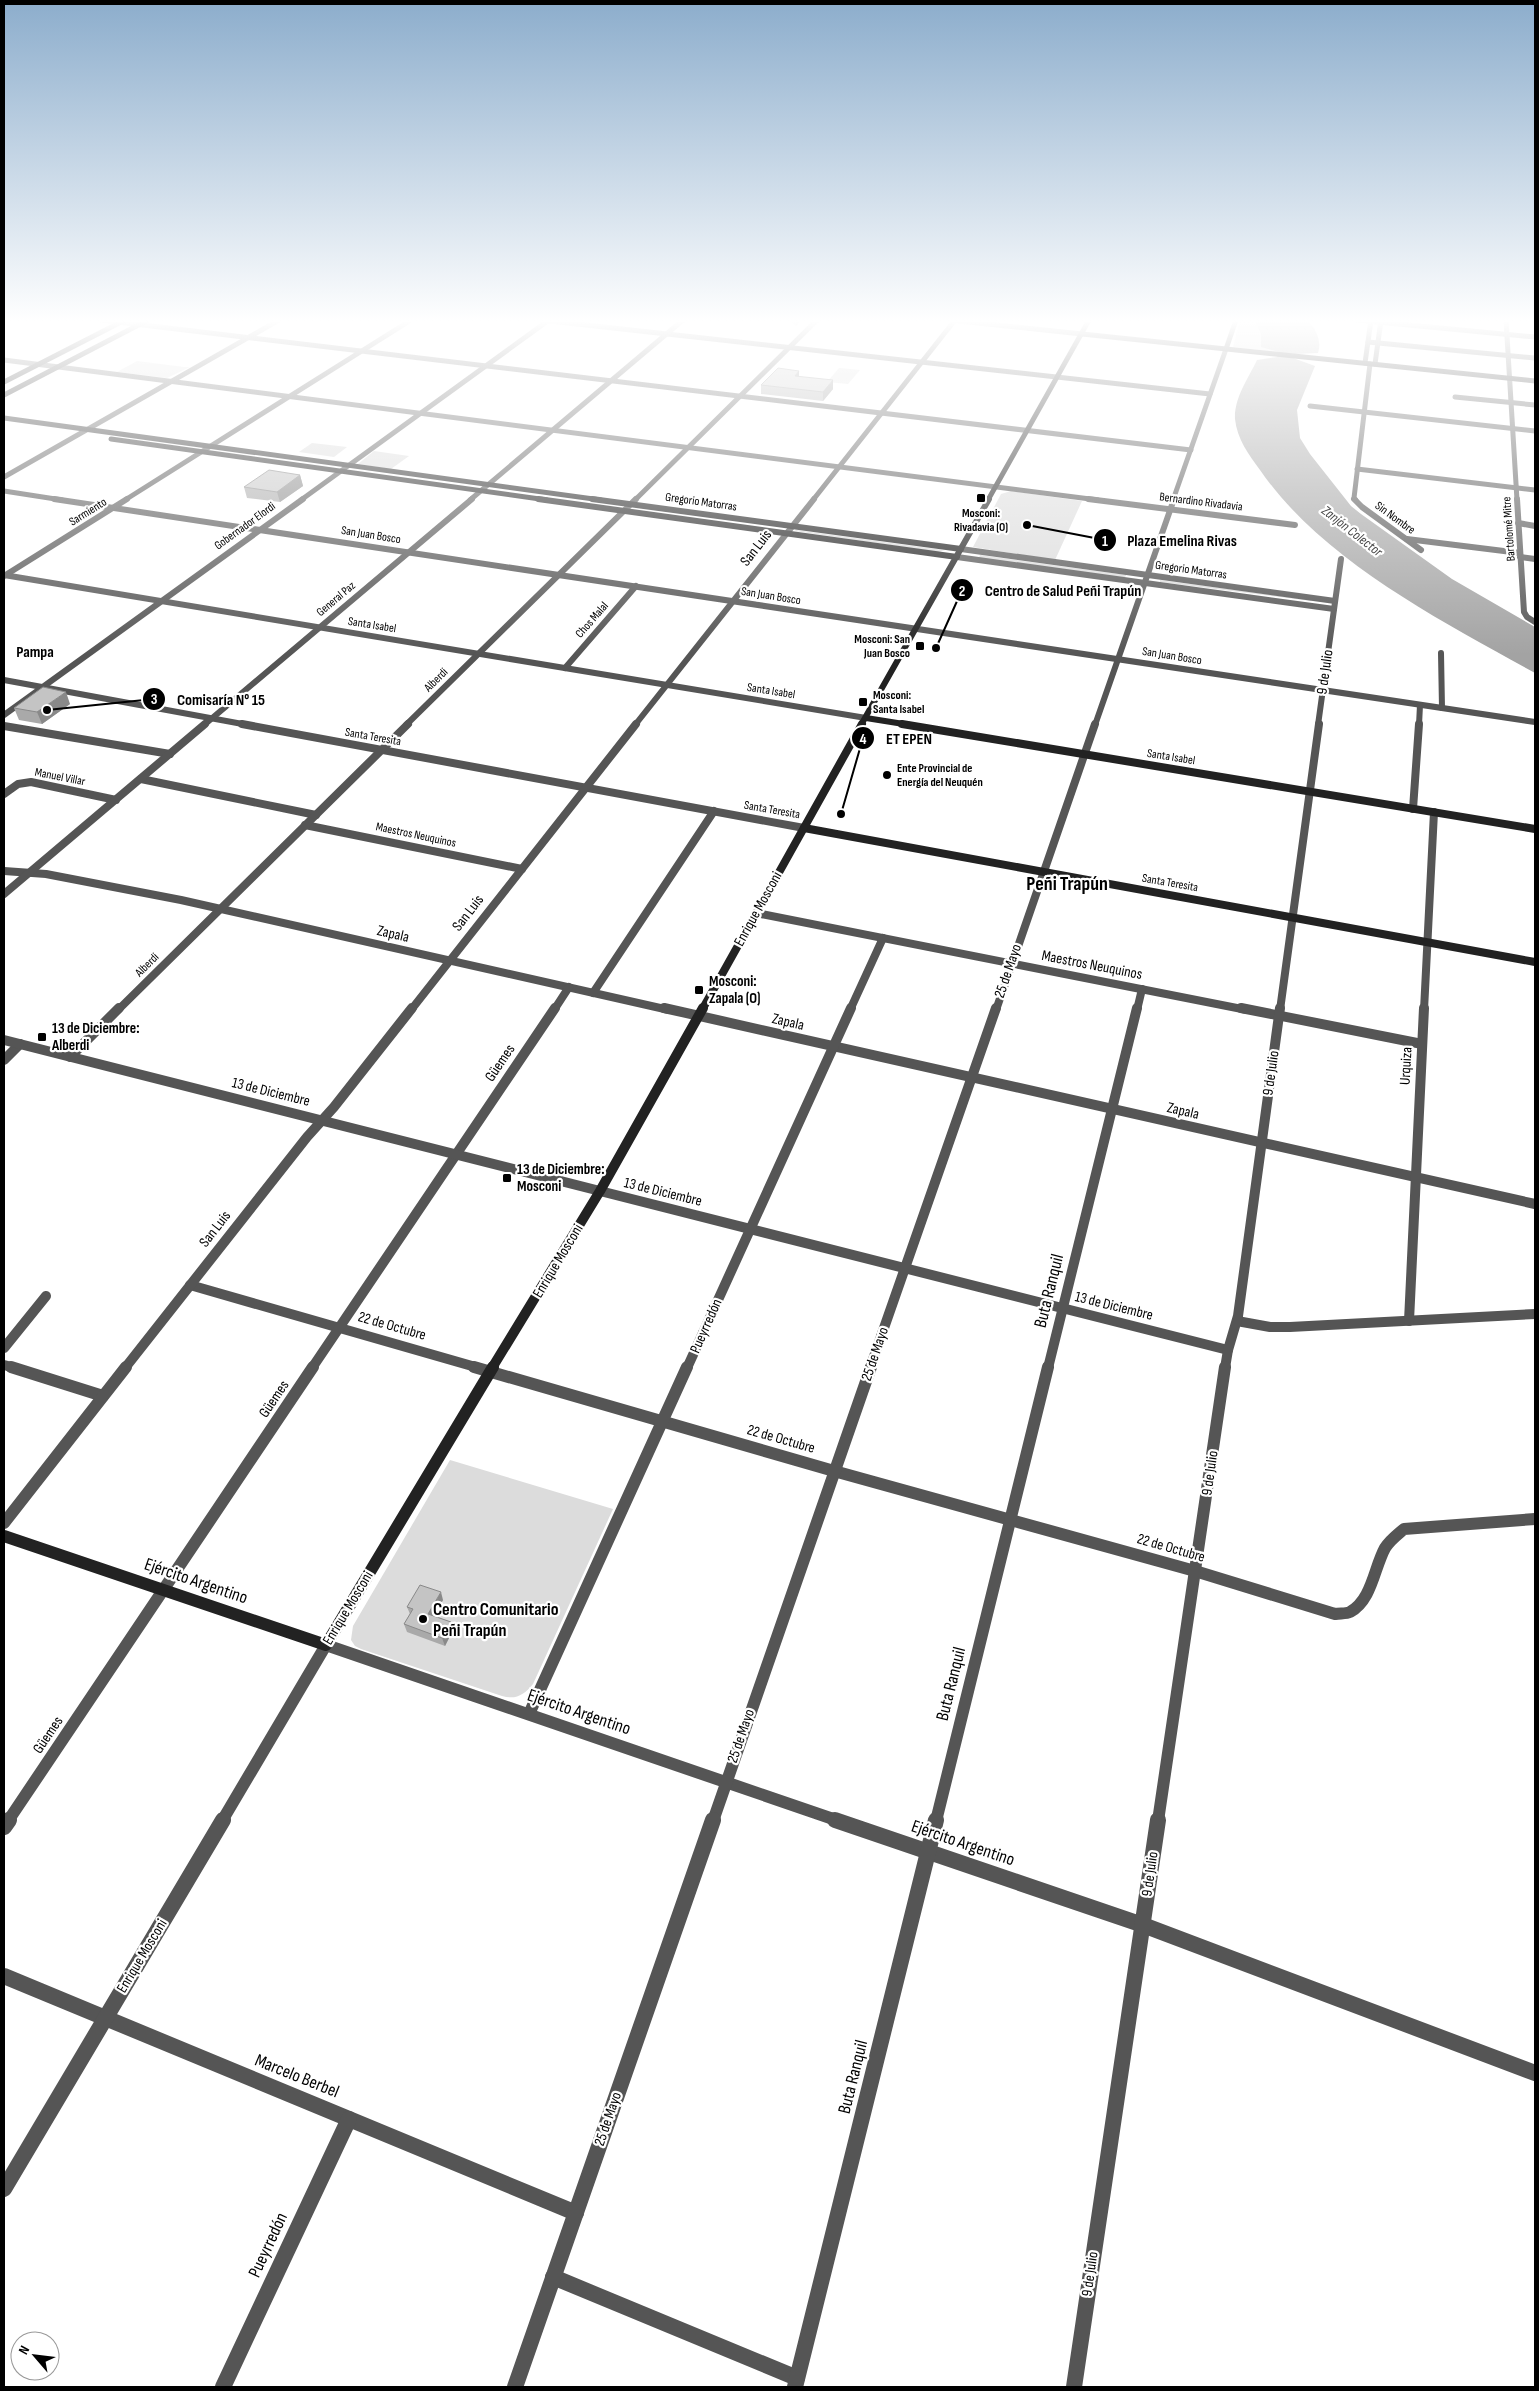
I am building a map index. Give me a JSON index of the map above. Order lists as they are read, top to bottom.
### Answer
{
  "streets": {
    "main road": [
      "Gregorio Matorras",
      "Santa Isabel",
      "Santa Teresita",
      "Enrique Mosconi",
      "Ejército Argentino"
    ],
    "street": [
      "Bernardino Rivadavia",
      "Sarmiento",
      "Sin Nombre",
      "Gobernador Elordi",
      "Bartolomé Mitre",
      "San Juan Bosco",
      "San Luis",
      "General Paz",
      "Chos Malal",
      "9 de Julio",
      "Alberdi",
      "Manuel Villar",
      "Maestros Neuquinos",
      "Zapala",
      "25 de Mayo",
      "Güemes",
      "Urquiza",
      "13 de Diciembre",
      "Buta Ranquil",
      "22 de Octubre",
      "Pueyrredón",
      "Marcelo Berbel"
    ]
  },
  "crossings": [
    ["Gregorio Matorras", "Sarmiento"],
    ["Gregorio Matorras", "Gobernador Elordi"],
    ["Gregorio Matorras", "San Luis"],
    ["Gregorio Matorras", "General Paz"],
    ["Gregorio Matorras", "9 de Julio"],
    ["Gregorio Matorras", "Alberdi"],
    ["Gregorio Matorras", "Enrique Mosconi"],
    ["Gregorio Matorras", "25 de Mayo"],
    ["Bernardino Rivadavia", "San Luis"],
    ["Bernardino Rivadavia", "Alberdi"],
    ["Bernardino Rivadavia", "Enrique Mosconi"],
    ["Bernardino Rivadavia", "25 de Mayo"],
    ["Sarmiento", "San Juan Bosco"],
    ["Sarmiento", "Santa Isabel"],
    ["Gobernador Elordi", "San Juan Bosco"],
    ["Gobernador Elordi", "Santa Isabel"],
    ["Gobernador Elordi", "Santa Teresita"],
    ["San Juan Bosco", "San Luis"],
    ["San Juan Bosco", "General Paz"],
    ["San Juan Bosco", "Chos Malal"],
    ["San Juan Bosco", "9 de Julio"],
    ["San Juan Bosco", "Alberdi"],
    ["San Juan Bosco", "Enrique Mosconi"],
    ["San Juan Bosco", "25 de Mayo"],
    ["San Luis", "Santa Isabel"],
    ["San Luis", "Santa Teresita"],
    ["San Luis", "Maestros Neuquinos"],
    ["San Luis", "Zapala"],
    ["San Luis", "13 de Diciembre"],
    ["San Luis", "22 de Octubre"],
    ["General Paz", "Santa Isabel"],
    ["General Paz", "Santa Teresita"],
    ["General Paz", "Manuel Villar"],
    ["General Paz", "Zapala"],
    ["Chos Malal", "Santa Isabel"],
    ["Santa Isabel", "9 de Julio"],
    ["Santa Isabel", "Alberdi"],
    ["Santa Isabel", "Enrique Mosconi"],
    ["Santa Isabel", "25 de Mayo"],
    ["Santa Isabel", "Urquiza"],
    ["9 de Julio", "Santa Teresita"],
    ["9 de Julio", "Maestros Neuquinos"],
    ["9 de Julio", "Zapala"],
    ["9 de Julio", "13 de Diciembre"],
    ["9 de Julio", "22 de Octubre"],
    ["9 de Julio", "Ejército Argentino"],
    ["Alberdi", "Santa Teresita"],
    ["Alberdi", "Maestros Neuquinos"],
    ["Alberdi", "Zapala"],
    ["Alberdi", "13 de Diciembre"],
    ["Santa Teresita", "Enrique Mosconi"],
    ["Santa Teresita", "25 de Mayo"],
    ["Santa Teresita", "Urquiza"],
    ["Maestros Neuquinos", "Enrique Mosconi"],
    ["Maestros Neuquinos", "25 de Mayo"],
    ["Maestros Neuquinos", "Urquiza"],
    ["Maestros Neuquinos", "Buta Ranquil"],
    ["Maestros Neuquinos", "Pueyrredón"],
    ["Enrique Mosconi", "Zapala"],
    ["Enrique Mosconi", "13 de Diciembre"],
    ["Enrique Mosconi", "22 de Octubre"],
    ["Enrique Mosconi", "Ejército Argentino"],
    ["Enrique Mosconi", "Marcelo Berbel"],
    ["Zapala", "25 de Mayo"],
    ["Zapala", "Güemes"],
    ["Zapala", "Urquiza"],
    ["Zapala", "Buta Ranquil"],
    ["Zapala", "Pueyrredón"],
    ["25 de Mayo", "13 de Diciembre"],
    ["25 de Mayo", "22 de Octubre"],
    ["25 de Mayo", "Ejército Argentino"],
    ["25 de Mayo", "Marcelo Berbel"],
    ["Güemes", "13 de Diciembre"],
    ["Güemes", "22 de Octubre"],
    ["Güemes", "Ejército Argentino"],
    ["13 de Diciembre", "Buta Ranquil"],
    ["13 de Diciembre", "Pueyrredón"],
    ["Buta Ranquil", "22 de Octubre"],
    ["Buta Ranquil", "Ejército Argentino"],
    ["22 de Octubre", "Pueyrredón"],
    ["Pueyrredón", "Ejército Argentino"],
    ["Pueyrredón", "Marcelo Berbel"]
  ],
  "districts": ["Pampa", "Peñi Trapún"],
  "water": ["Zanjón Colector"],
  "places": {
    "transit": [
      "Mosconi: Rivadavia (O)",
      "Mosconi: San Juan Bosco",
      "Mosconi: Santa Isabel",
      "Mosconi: Zapala (O)",
      "13 de Diciembre: Alberdi",
      "13 de Diciembre: Mosconi"
    ],
    "other": [
      "Plaza Emelina Rivas",
      "Centro de Salud Peñi Trapún",
      "Comisaría N° 15",
      "Ente Provincial de Energía del Neuquén",
      "ET EPEN",
      "Centro Comunitario Peñi Trapún"
    ]
  },
  "north": "top left"
}
